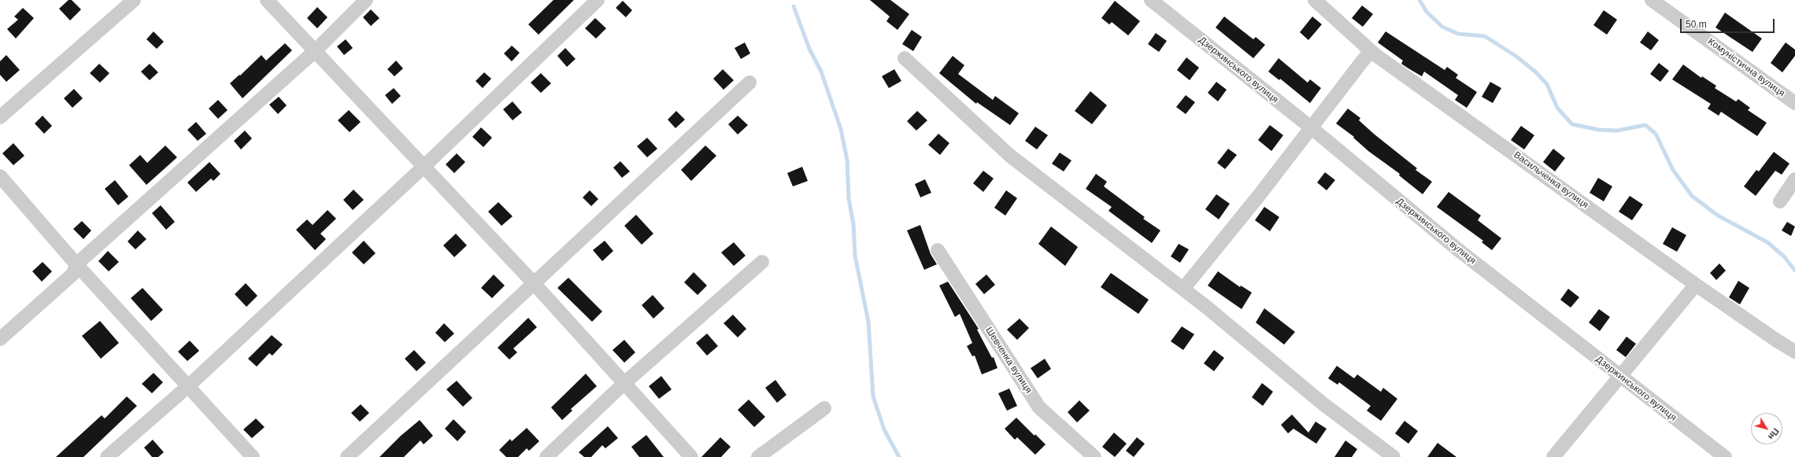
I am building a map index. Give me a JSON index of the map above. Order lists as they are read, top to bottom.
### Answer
{
  "streets": {
    "street": [
      "Комуністична вулиця",
      "Дзержинського вулиця",
      "Васильченка вулиця",
      "Шевченка вулиця"
    ]
  },
  "scale_bar": "50 m",
  "north": "bottom right"
}
